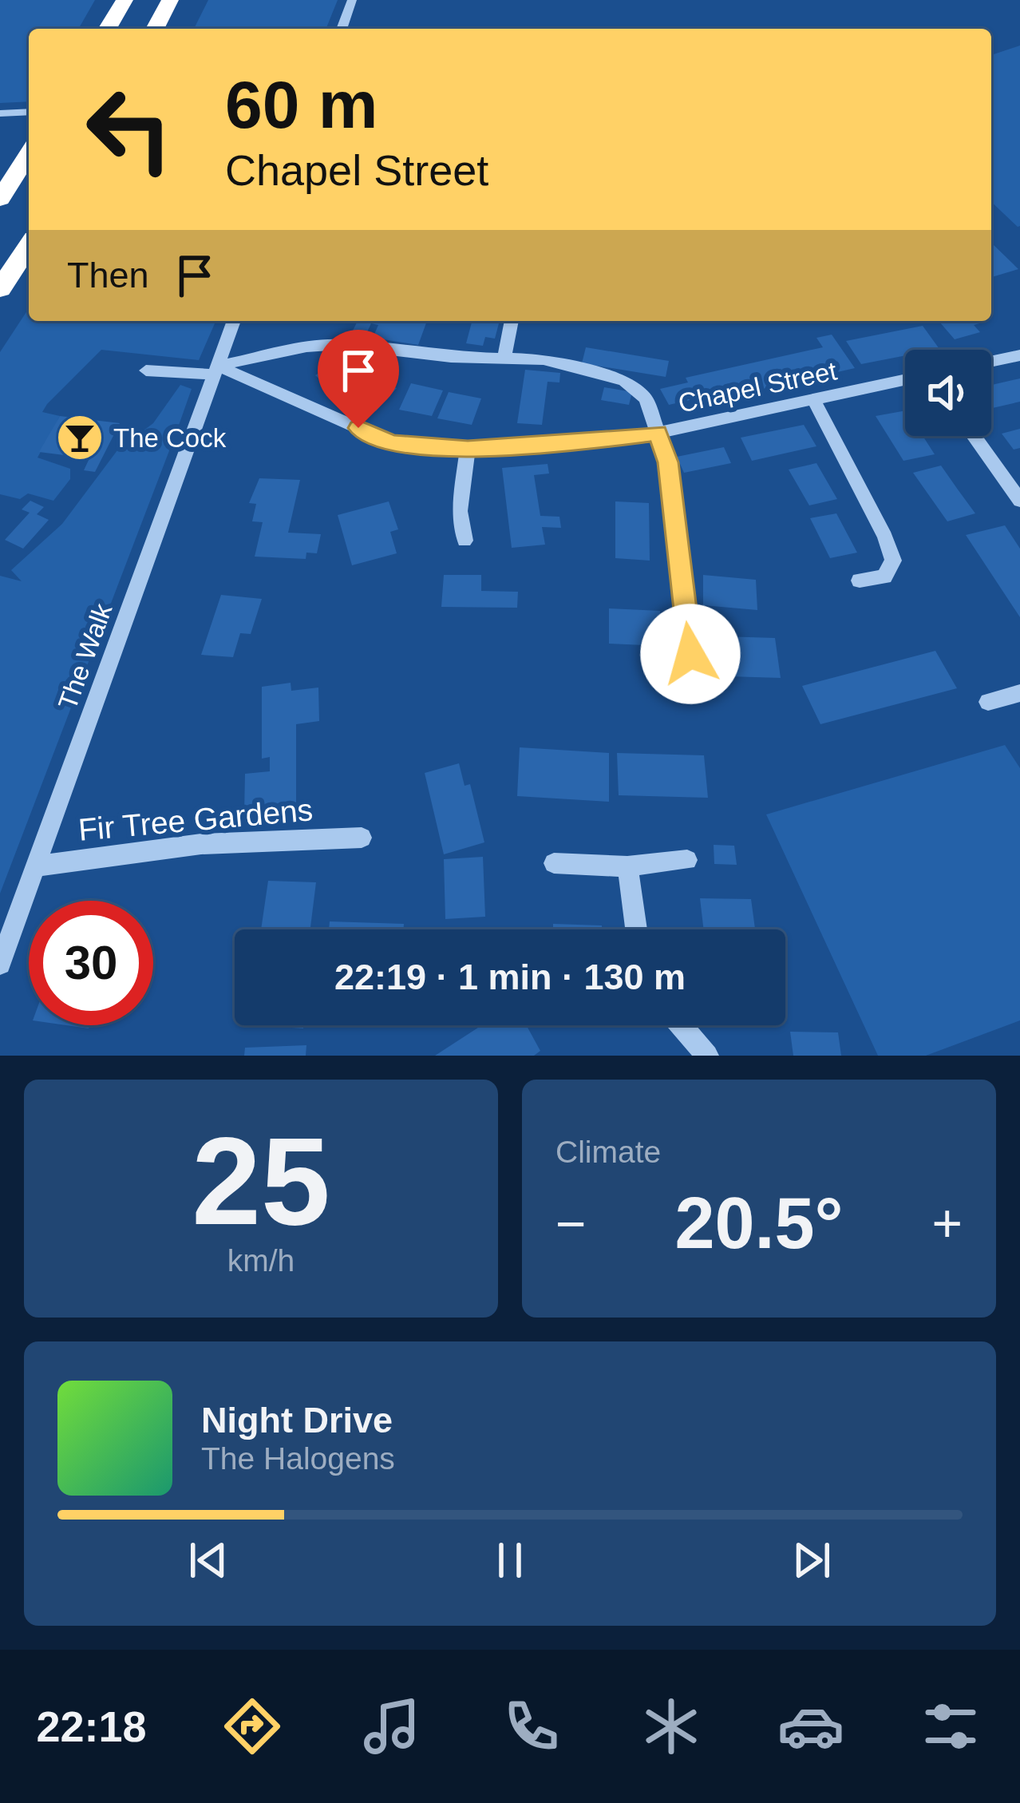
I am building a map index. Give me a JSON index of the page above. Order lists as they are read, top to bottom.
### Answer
{
  "streets": {
    "street": ["Chapel Street", "The Walk", "Fir Tree Gardens"]
  },
  "crossings": [
    ["Chapel Street", "The Walk"],
    ["The Walk", "Fir Tree Gardens"]
  ],
  "places": {
    "bar": ["The Cock"]
  },
  "page": {
    "turn": ["60 m", "Chapel Street"],
    "then": "Then",
    "limit": "30",
    "trip": "22:19 · 1 min · 130 m",
    "tile": [
      ["25", "km/h"],
      "Climate"
    ],
    "heat": ["−", "20.5°", "+"],
    "song": ["Night Drive", "The Halogens"],
    "tabs": "22:18"
  }
}
